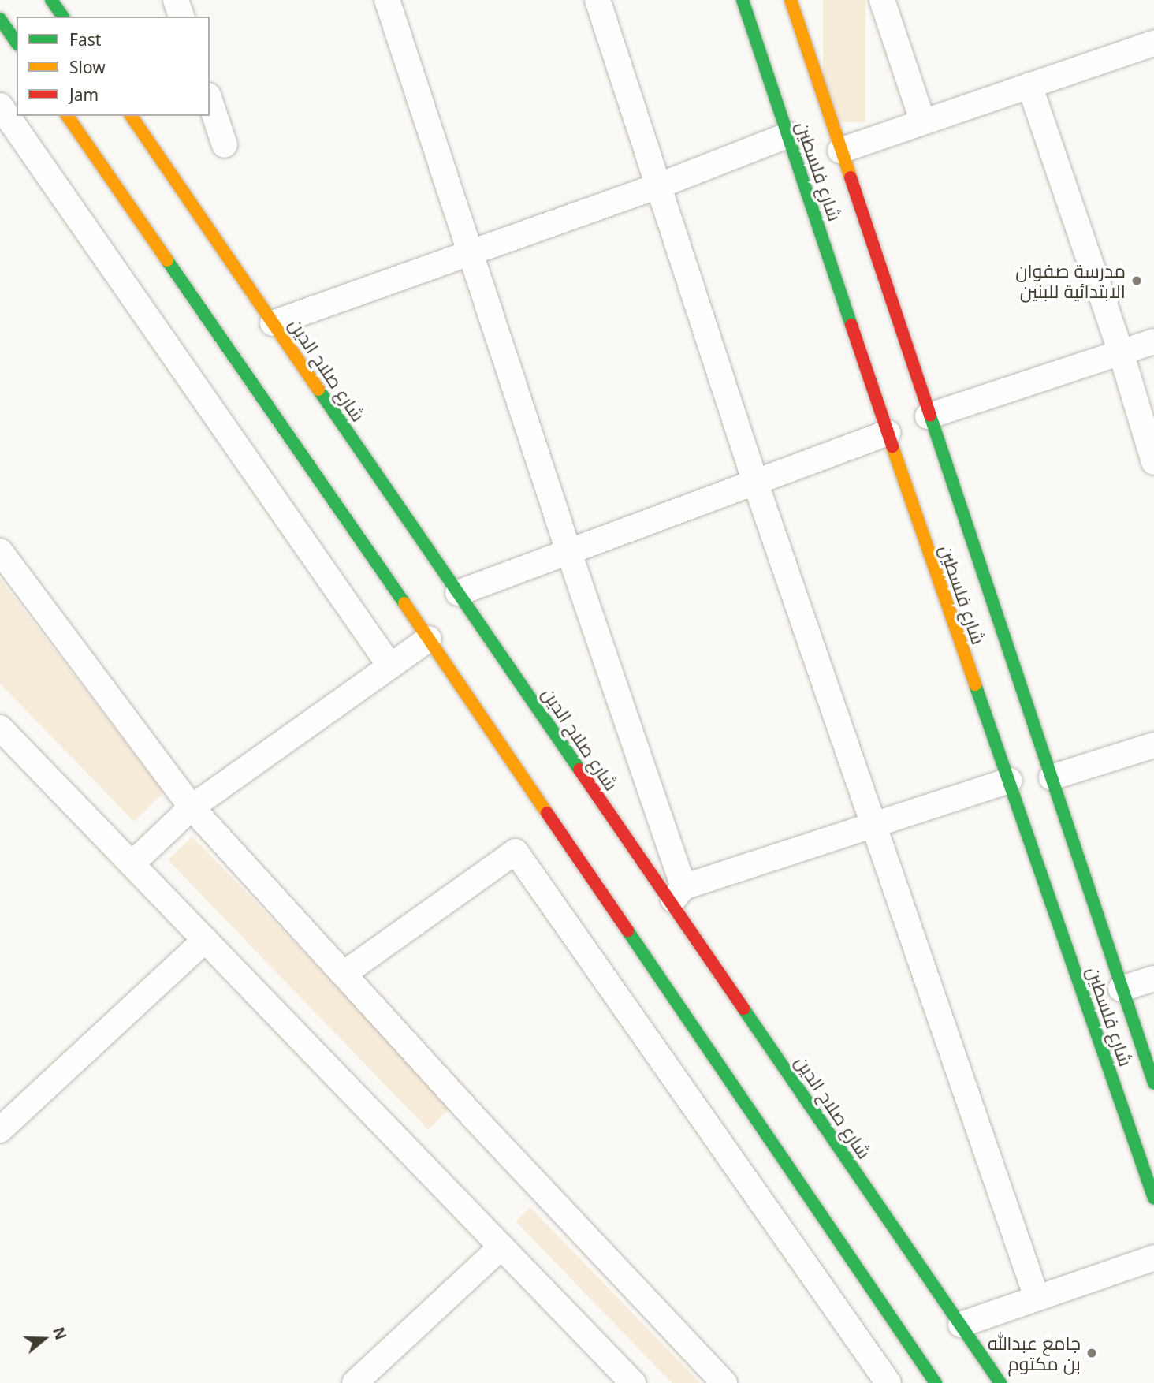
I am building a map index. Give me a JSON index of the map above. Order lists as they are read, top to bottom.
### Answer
{
  "streets": {
    "street": ["شارع فلسطين", "شارع صلاح الدين"]
  },
  "places": ["مدرسة صفوان الابتدائية للبنين", "جامع عبدالله بن مكتوم"],
  "legend": ["Fast", "Slow", "Jam"],
  "north": "right"
}
